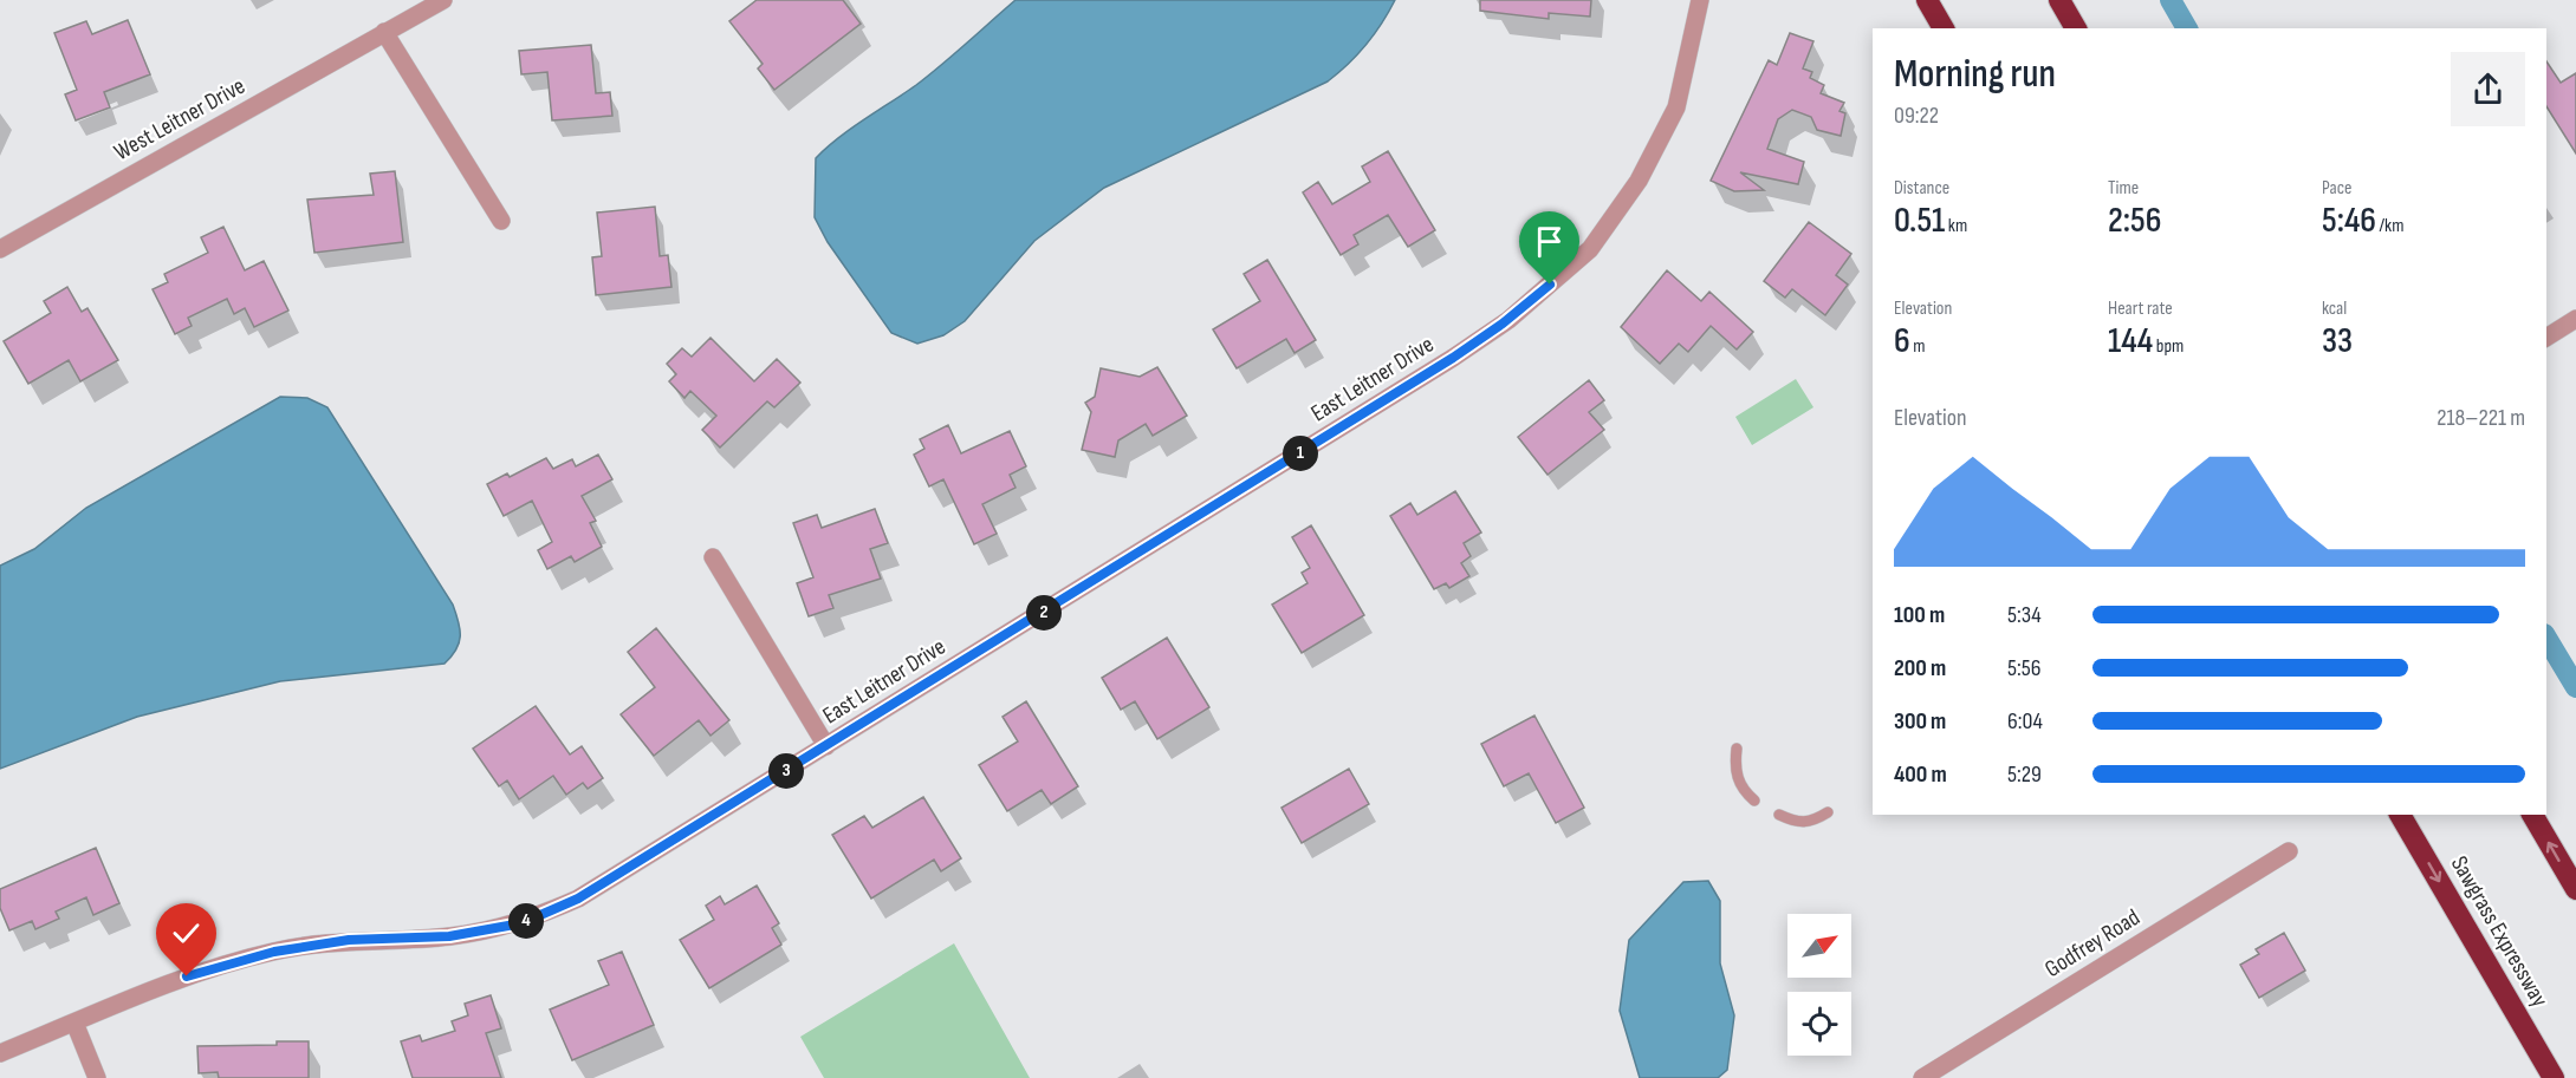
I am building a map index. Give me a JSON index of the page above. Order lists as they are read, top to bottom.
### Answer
{
  "streets": {
    "highway": ["Sawgrass Expressway"],
    "street": ["West Leitner Drive", "East Leitner Drive", "Godfrey Road"]
  },
  "one_way": ["Sawgrass Expressway"],
  "north": "top right",
  "page": {
    "heading": ["Morning run", "09:22"],
    "stats": [
      ["Distance", "0.51 km"],
      ["Time", "2:56"],
      ["Pace", "5:46 /km"],
      ["Elevation", "6 m"],
      ["Heart rate", "144 bpm"],
      ["kcal", "33"]
    ],
    "chart": ["Elevation", "218–221 m"],
    "pins": [
      "1",
      "2",
      "3",
      "4"
    ],
    "list": [
      {
        "name": "100 m",
        "note": "5:34"
      },
      {
        "name": "200 m",
        "note": "5:56"
      },
      {
        "name": "300 m",
        "note": "6:04"
      },
      {
        "name": "400 m",
        "note": "5:29"
      }
    ]
  }
}
